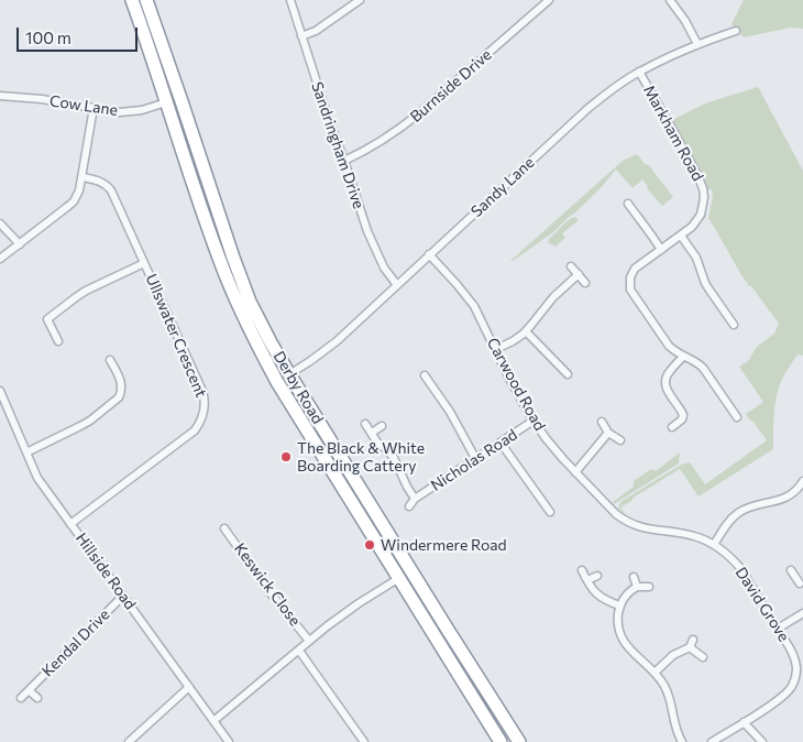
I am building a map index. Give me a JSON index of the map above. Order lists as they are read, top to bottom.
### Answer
{
  "streets": {
    "highway": ["Derby Road"],
    "street": [
      "Burnside Drive",
      "Cow Lane",
      "Markham Road",
      "Sandringham Drive",
      "Sandy Lane",
      "Ullswater Crescent",
      "Carwood Road",
      "Nicholas Road",
      "Hillside Road",
      "Keswick Close",
      "David Grove",
      "Kendal Drive"
    ]
  },
  "crossings": [
    ["Burnside Drive", "Sandringham Drive"],
    ["Cow Lane", "Derby Road"],
    ["Markham Road", "Sandy Lane"],
    ["Sandringham Drive", "Sandy Lane"],
    ["Sandy Lane", "Carwood Road"],
    ["Sandy Lane", "Derby Road"],
    ["Ullswater Crescent", "Hillside Road"],
    ["Carwood Road", "Nicholas Road"],
    ["Carwood Road", "David Grove"],
    ["Hillside Road", "Kendal Drive"]
  ],
  "places": ["The Black & White Boarding Cattery", "Windermere Road"],
  "scale_bar": "100 m"
}
